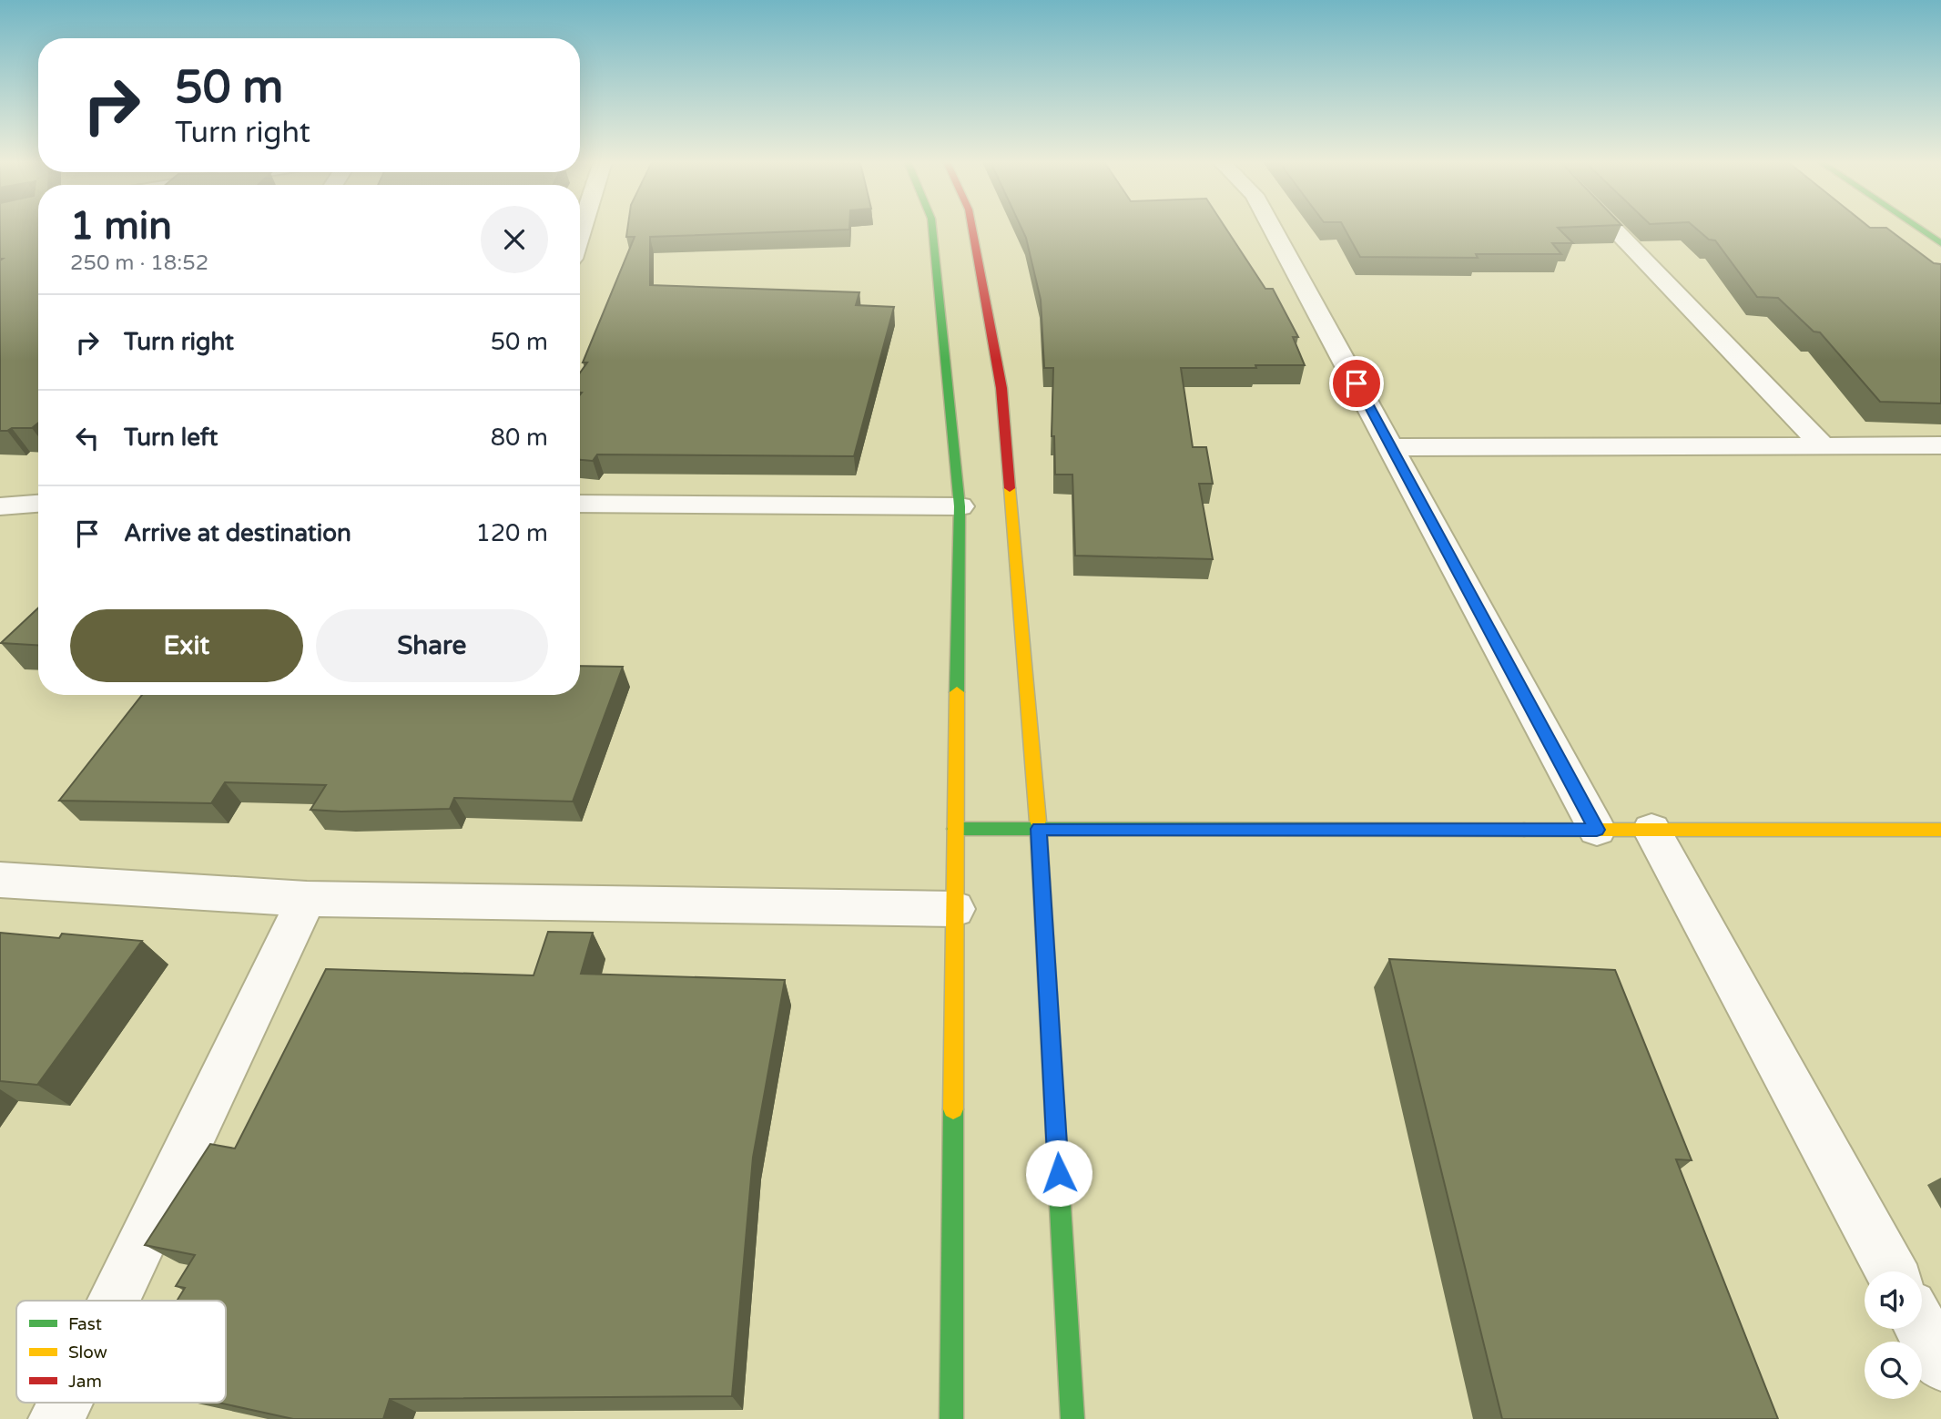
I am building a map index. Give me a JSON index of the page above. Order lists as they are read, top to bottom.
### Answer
{
  "legend": ["Fast", "Slow", "Jam"],
  "page": {
    "turn": ["50 m", "Turn right"],
    "heading": ["1 min", "250 m · 18:52"],
    "list": [
      {
        "name": "Turn right",
        "value": "50 m"
      },
      {
        "name": "Turn left",
        "value": "80 m"
      },
      {
        "name": "Arrive at destination",
        "value": "120 m"
      }
    ],
    "buttons": ["Exit", "Share"]
  }
}
